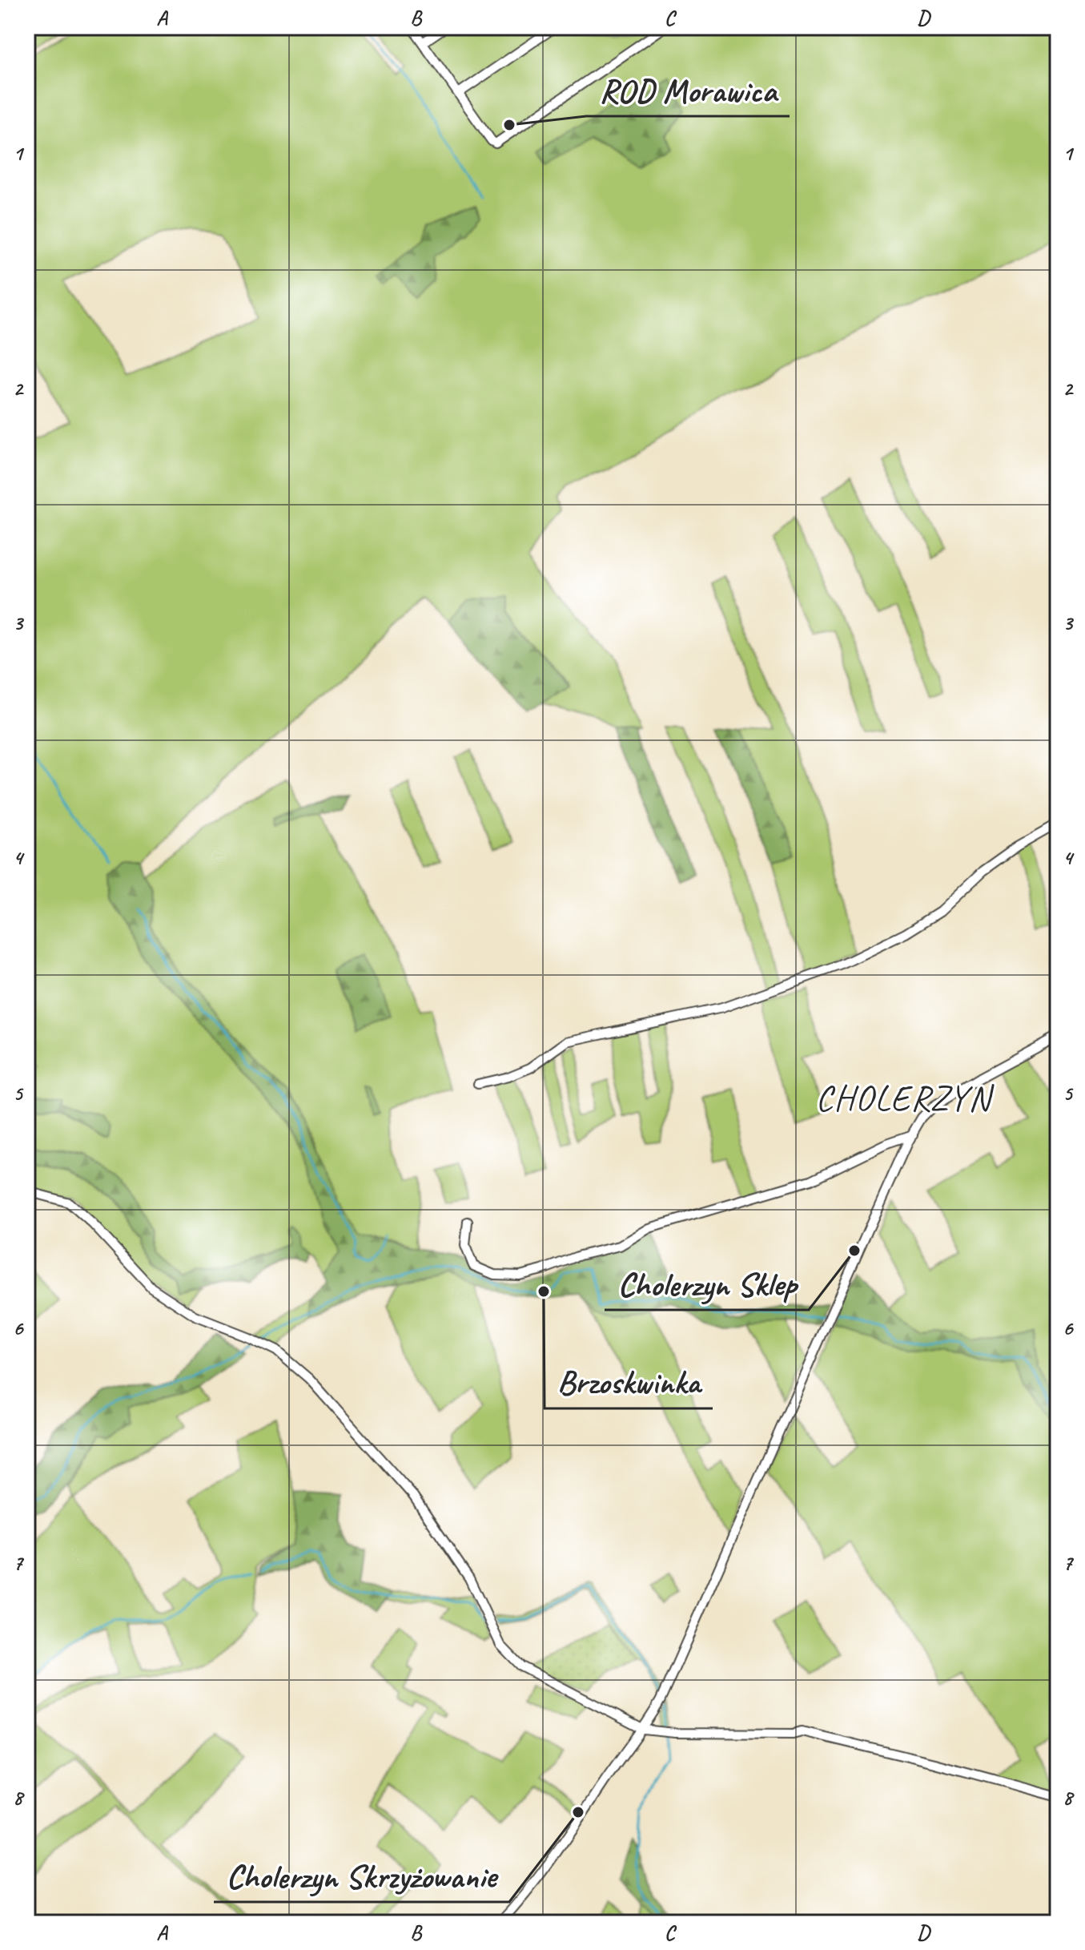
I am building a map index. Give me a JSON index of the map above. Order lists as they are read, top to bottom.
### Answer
{
  "districts": ["CHOLERZYN"],
  "places": [
    "ROD Morawica",
    "Cholerzyn Sklep",
    "Brzoskwinka",
    "Cholerzyn Skrzyżowanie"
  ],
  "grid": {
    "columns": [
      "A",
      "B",
      "C",
      "D"
    ],
    "rows": [
      "1",
      "2",
      "3",
      "4",
      "5",
      "6",
      "7",
      "8"
    ]
  }
}
